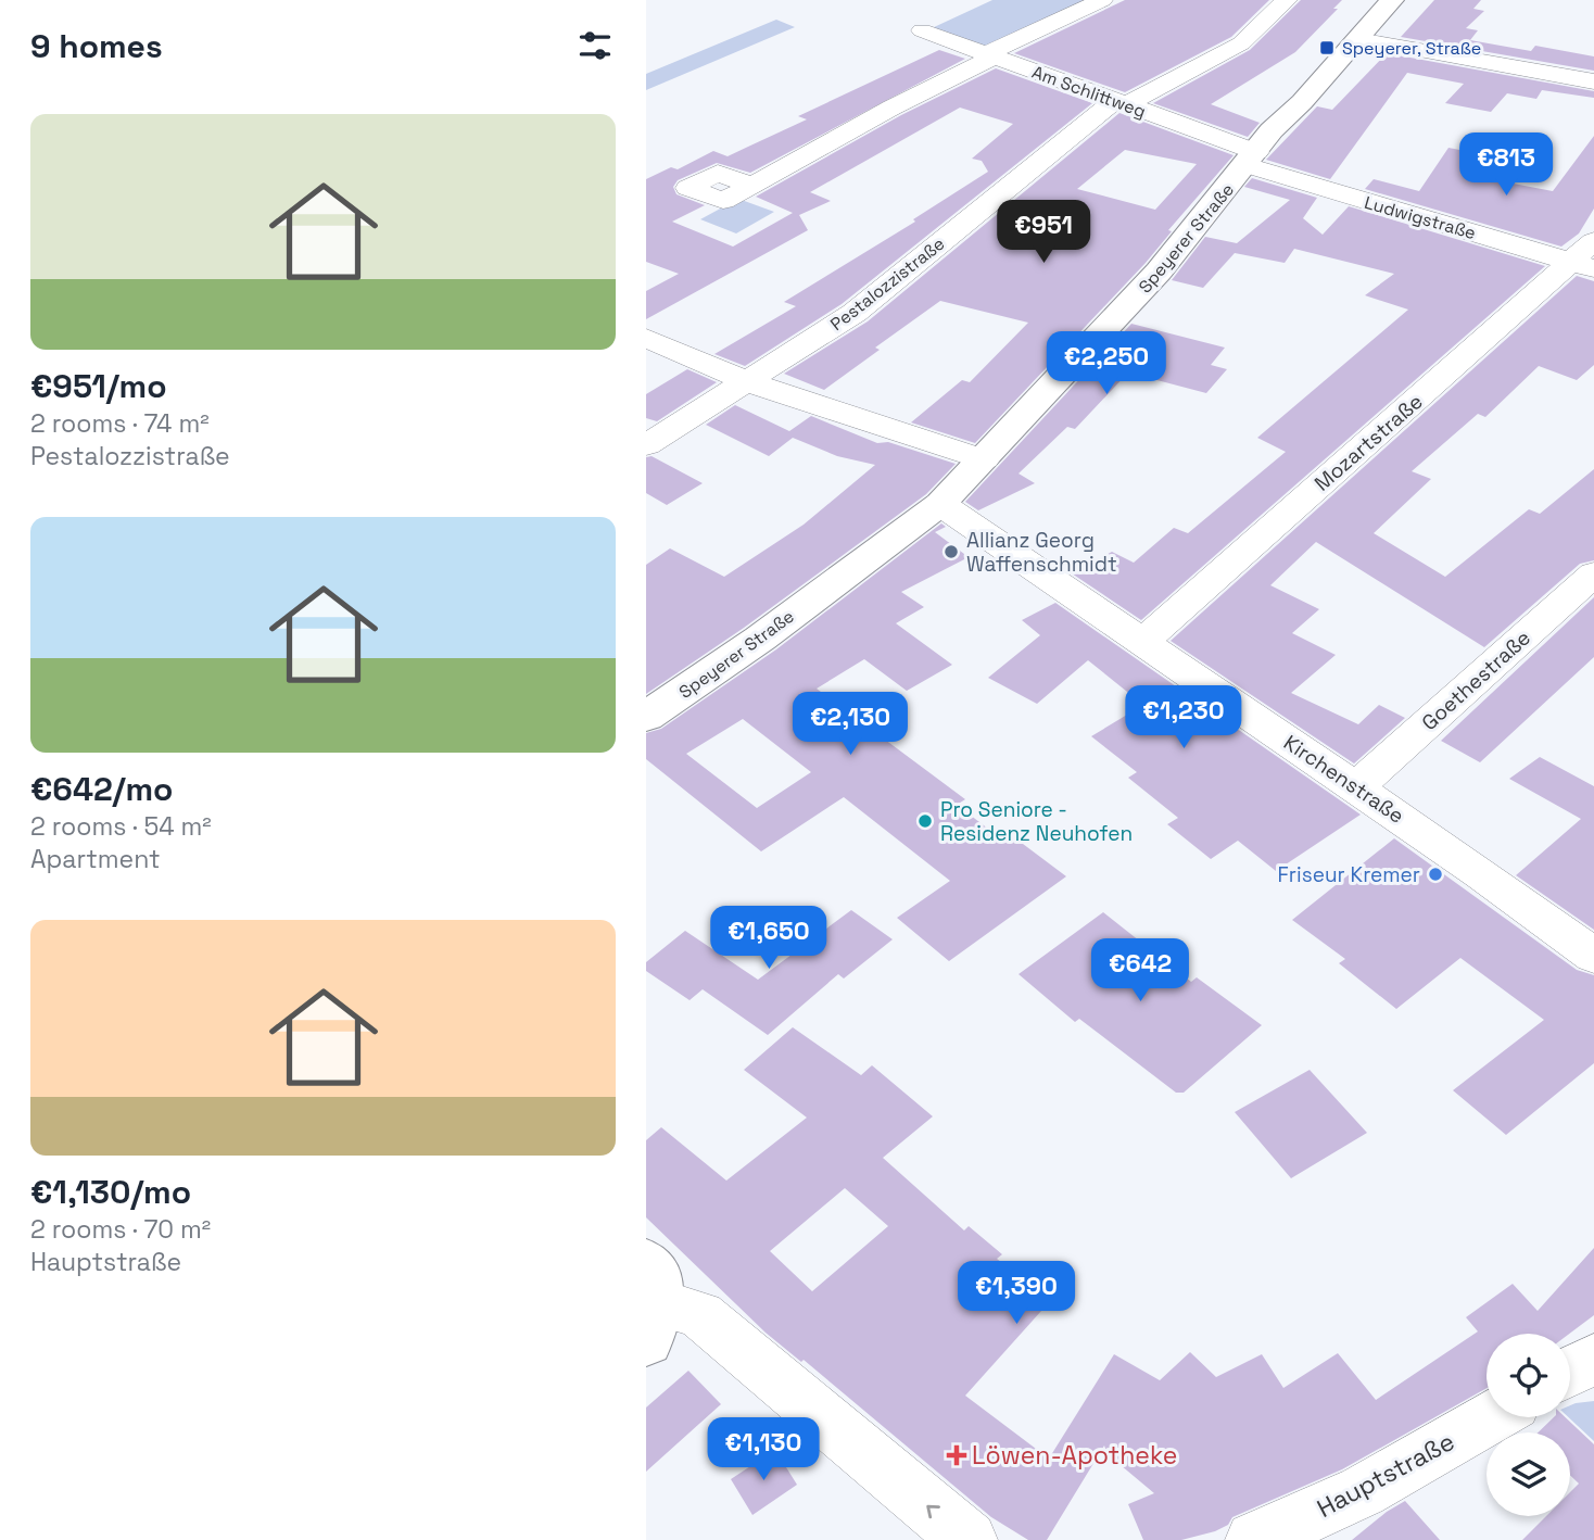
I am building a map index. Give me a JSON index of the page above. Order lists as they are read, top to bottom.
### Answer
{
  "streets": {
    "main road": ["Speyerer Straße"],
    "street": [
      "Am Schlittweg",
      "Ludwigstraße",
      "Pestalozzistraße",
      "Mozartstraße",
      "Goethestraße",
      "Kirchenstraße",
      "Hauptstraße"
    ]
  },
  "crossings": [
    ["Am Schlittweg", "Ludwigstraße"],
    ["Am Schlittweg", "Speyerer Straße"],
    ["Am Schlittweg", "Pestalozzistraße"],
    ["Ludwigstraße", "Speyerer Straße"],
    ["Ludwigstraße", "Mozartstraße"],
    ["Speyerer Straße", "Kirchenstraße"],
    ["Mozartstraße", "Kirchenstraße"],
    ["Goethestraße", "Kirchenstraße"]
  ],
  "places": {
    "transit": ["Speyerer, Straße"],
    "other": ["Allianz Georg Waffenschmidt", "Pro Seniore - Residenz Neuhofen", "Friseur Kremer"],
    "health": ["Löwen-Apotheke"]
  },
  "page": {
    "heading": "9 homes",
    "list": [
      {
        "name": "€951/mo",
        "note": "2 rooms · 74 m² · Pestalozzistraße"
      },
      {
        "name": "€642/mo",
        "note": "2 rooms · 54 m² · Apartment"
      },
      {
        "name": "€1,130/mo",
        "note": "2 rooms · 70 m² · Hauptstraße"
      }
    ],
    "price": [
      "€813",
      "€951",
      "€2,250",
      "€1,230",
      "€2,130",
      "€1,650",
      "€642",
      "€1,390",
      "€1,130"
    ]
  }
}
